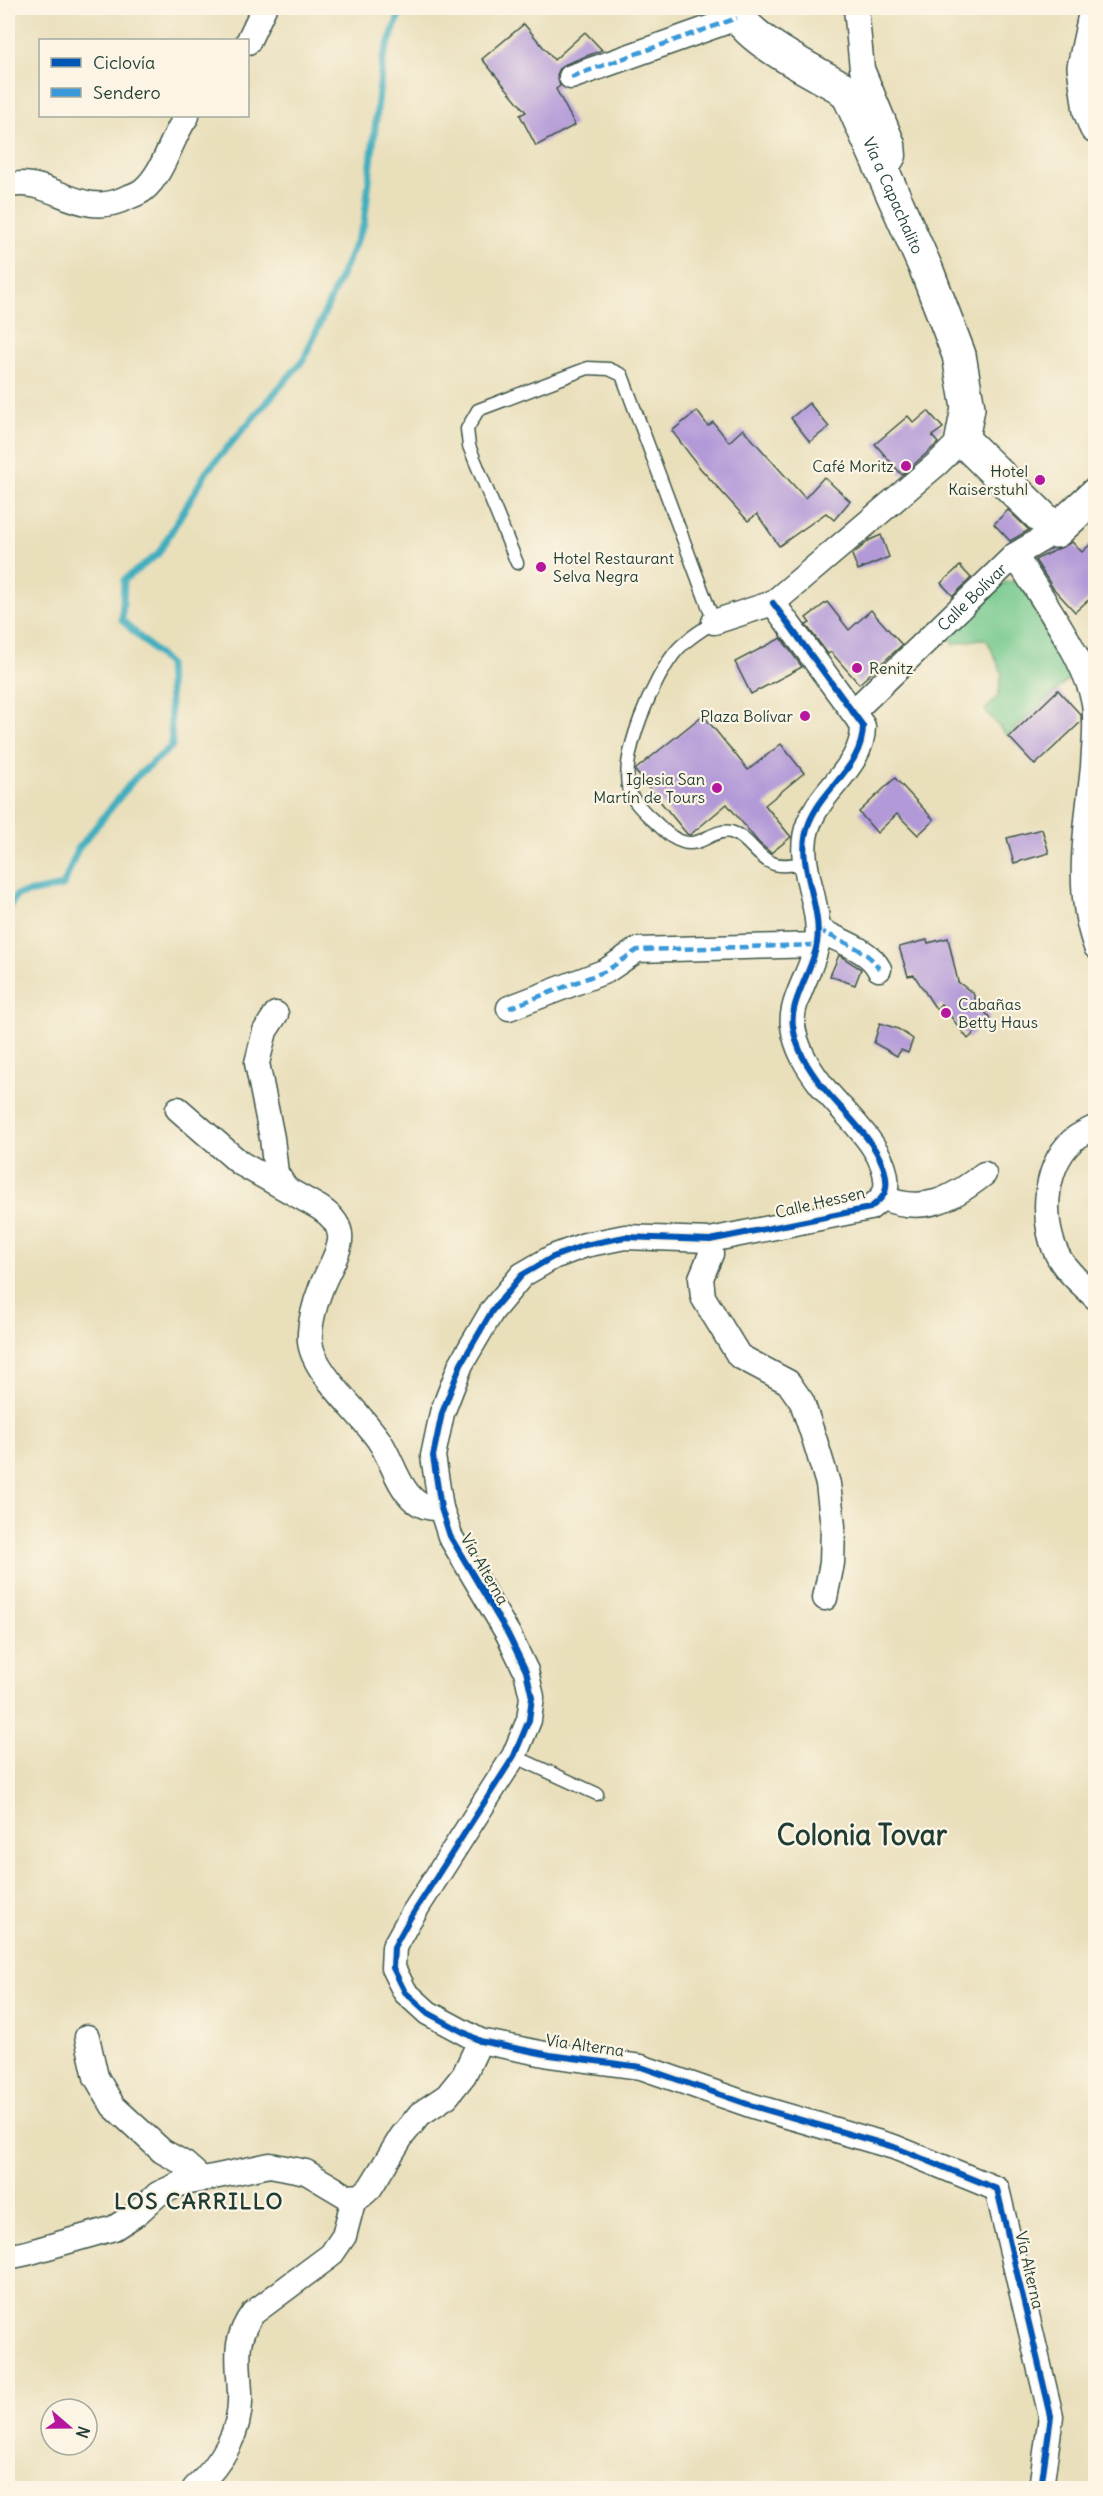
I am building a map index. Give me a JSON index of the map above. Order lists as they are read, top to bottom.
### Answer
{
  "streets": {
    "street": [
      "Vía a Capachalito",
      "Calle Bolívar",
      "Calle Hessen",
      "Vía Alterna"
    ]
  },
  "crossings": [
    ["Calle Bolívar", "Calle Hessen"],
    ["Calle Hessen", "Vía Alterna"]
  ],
  "districts": ["Colonia Tovar", "LOS CARRILLO"],
  "places": [
    "Café Moritz",
    "Hotel Kaiserstuhl",
    "Hotel Restaurant Selva Negra",
    "Renitz",
    "Plaza Bolívar",
    "Iglesia San Martín de Tours",
    "Cabañas Betty Haus"
  ],
  "legend": ["Ciclovía", "Sendero"],
  "north": "right"
}
